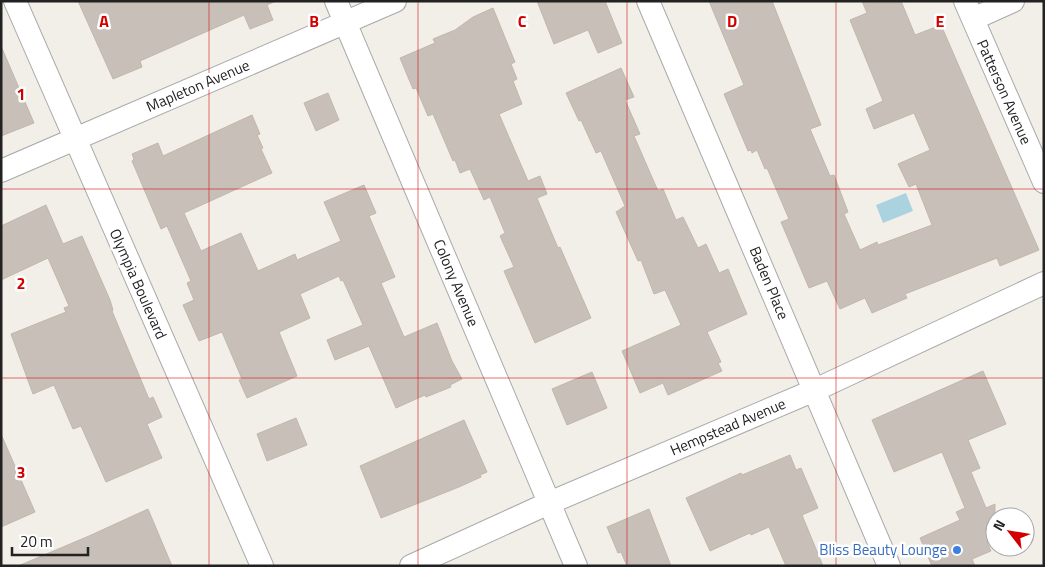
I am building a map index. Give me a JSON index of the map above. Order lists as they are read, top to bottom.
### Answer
{
  "streets": {
    "street": [
      "Mapleton Avenue",
      "Patterson Avenue",
      "Colony Avenue",
      "Baden Place",
      "Olympia Boulevard",
      "Hempstead Avenue"
    ]
  },
  "crossings": [
    ["Mapleton Avenue", "Colony Avenue"],
    ["Mapleton Avenue", "Olympia Boulevard"],
    ["Colony Avenue", "Hempstead Avenue"],
    ["Baden Place", "Hempstead Avenue"]
  ],
  "places": ["Bliss Beauty Lounge"],
  "scale_bar": "20 m",
  "north": "top left",
  "grid": {
    "columns": [
      "A",
      "B",
      "C",
      "D",
      "E"
    ],
    "rows": ["1", "2", "3"]
  }
}
